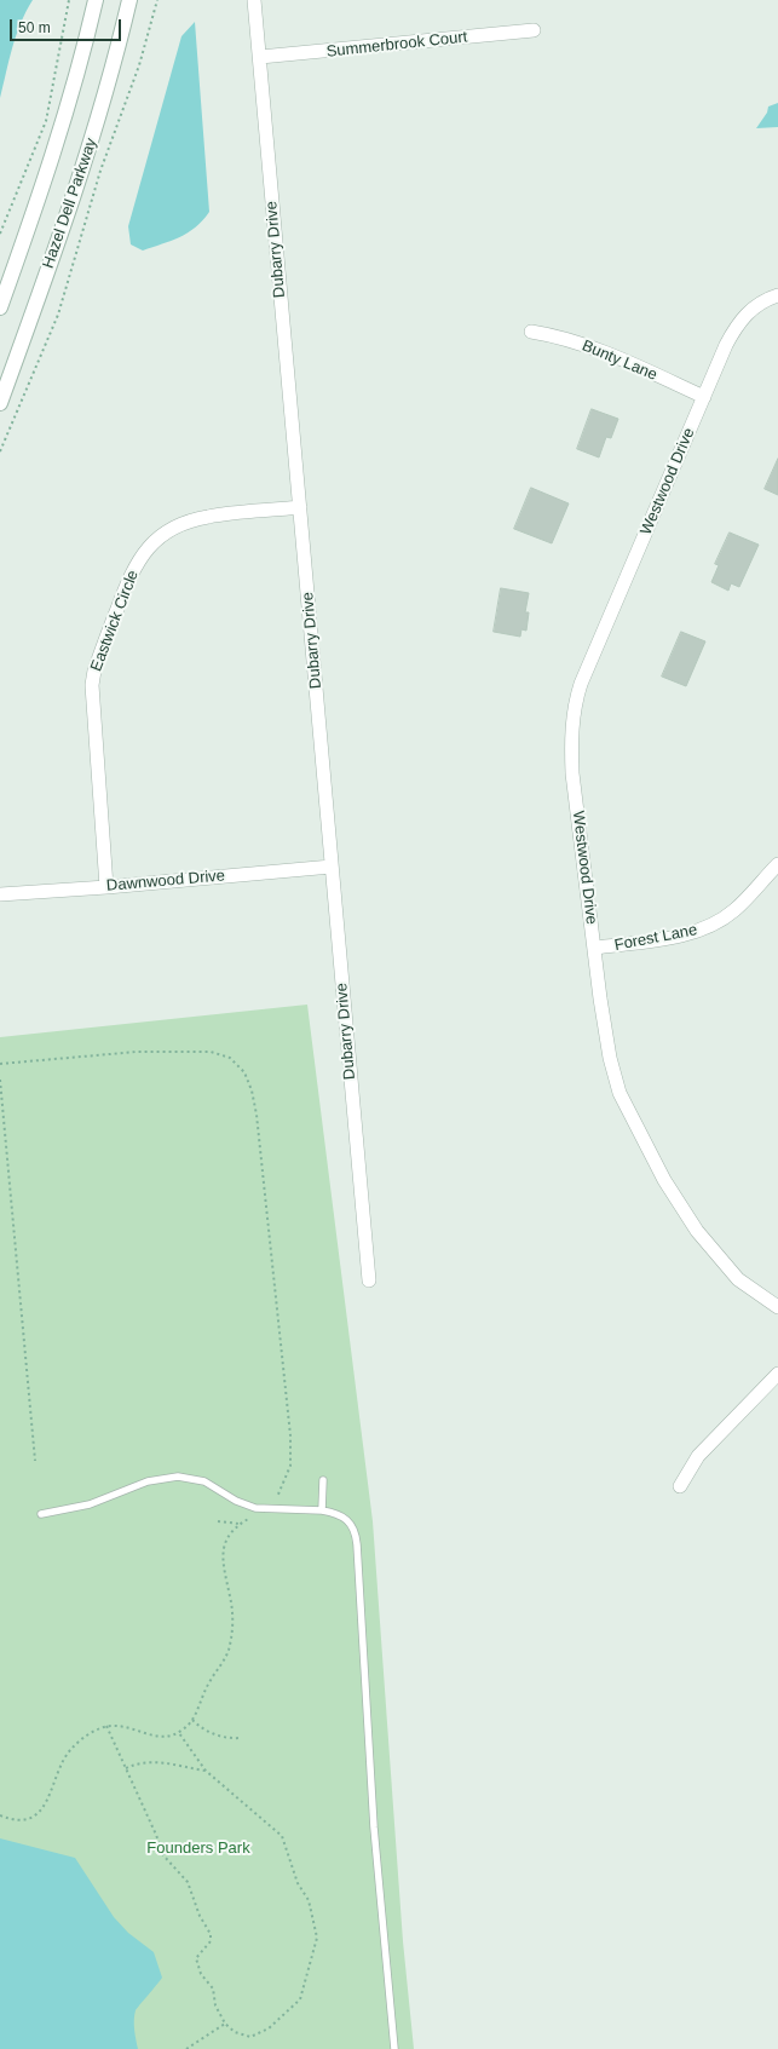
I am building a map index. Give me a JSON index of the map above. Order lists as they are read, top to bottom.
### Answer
{
  "streets": {
    "main road": ["Hazel Dell Parkway"],
    "street": [
      "Summerbrook Court",
      "Dubarry Drive",
      "Bunty Lane",
      "Westwood Drive",
      "Eastwick Circle",
      "Dawnwood Drive",
      "Forest Lane"
    ]
  },
  "crossings": [
    ["Summerbrook Court", "Dubarry Drive"],
    ["Dubarry Drive", "Eastwick Circle"],
    ["Dubarry Drive", "Dawnwood Drive"],
    ["Bunty Lane", "Westwood Drive"],
    ["Westwood Drive", "Forest Lane"],
    ["Eastwick Circle", "Dawnwood Drive"]
  ],
  "parks": ["Founders Park"],
  "scale_bar": "50 m"
}
